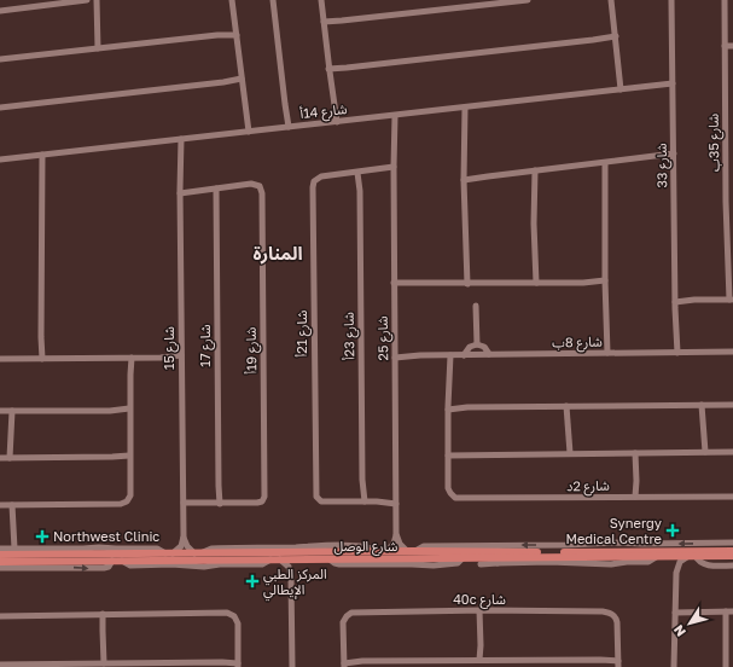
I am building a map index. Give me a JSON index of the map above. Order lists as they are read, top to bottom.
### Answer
{
  "streets": {
    "main road": ["شارع الوصل"],
    "street": [
      "شارع 14أ",
      "شارع 35ب",
      "شارع 33",
      "شارع 21أ",
      "شارع 23أ",
      "شارع 25",
      "شارع 8ب",
      "شارع 17",
      "شارع 15",
      "شارع 19أ",
      "شارع 2د",
      "40c شارع"
    ]
  },
  "crossings": [
    ["شارع 14أ", "شارع 33"],
    ["شارع 14أ", "شارع 25"],
    ["شارع 14أ", "شارع 15"],
    ["شارع 33", "شارع 8ب"],
    ["شارع 21أ", "شارع 23أ"],
    ["شارع 25", "شارع 8ب"],
    ["شارع 25", "شارع الوصل"],
    ["شارع 17", "شارع 19أ"]
  ],
  "districts": ["المنارة"],
  "places": {
    "health": ["Synergy Medical Centre", "Northwest Clinic", "المركز الطبي الإيطالي"]
  },
  "north": "bottom left"
}
